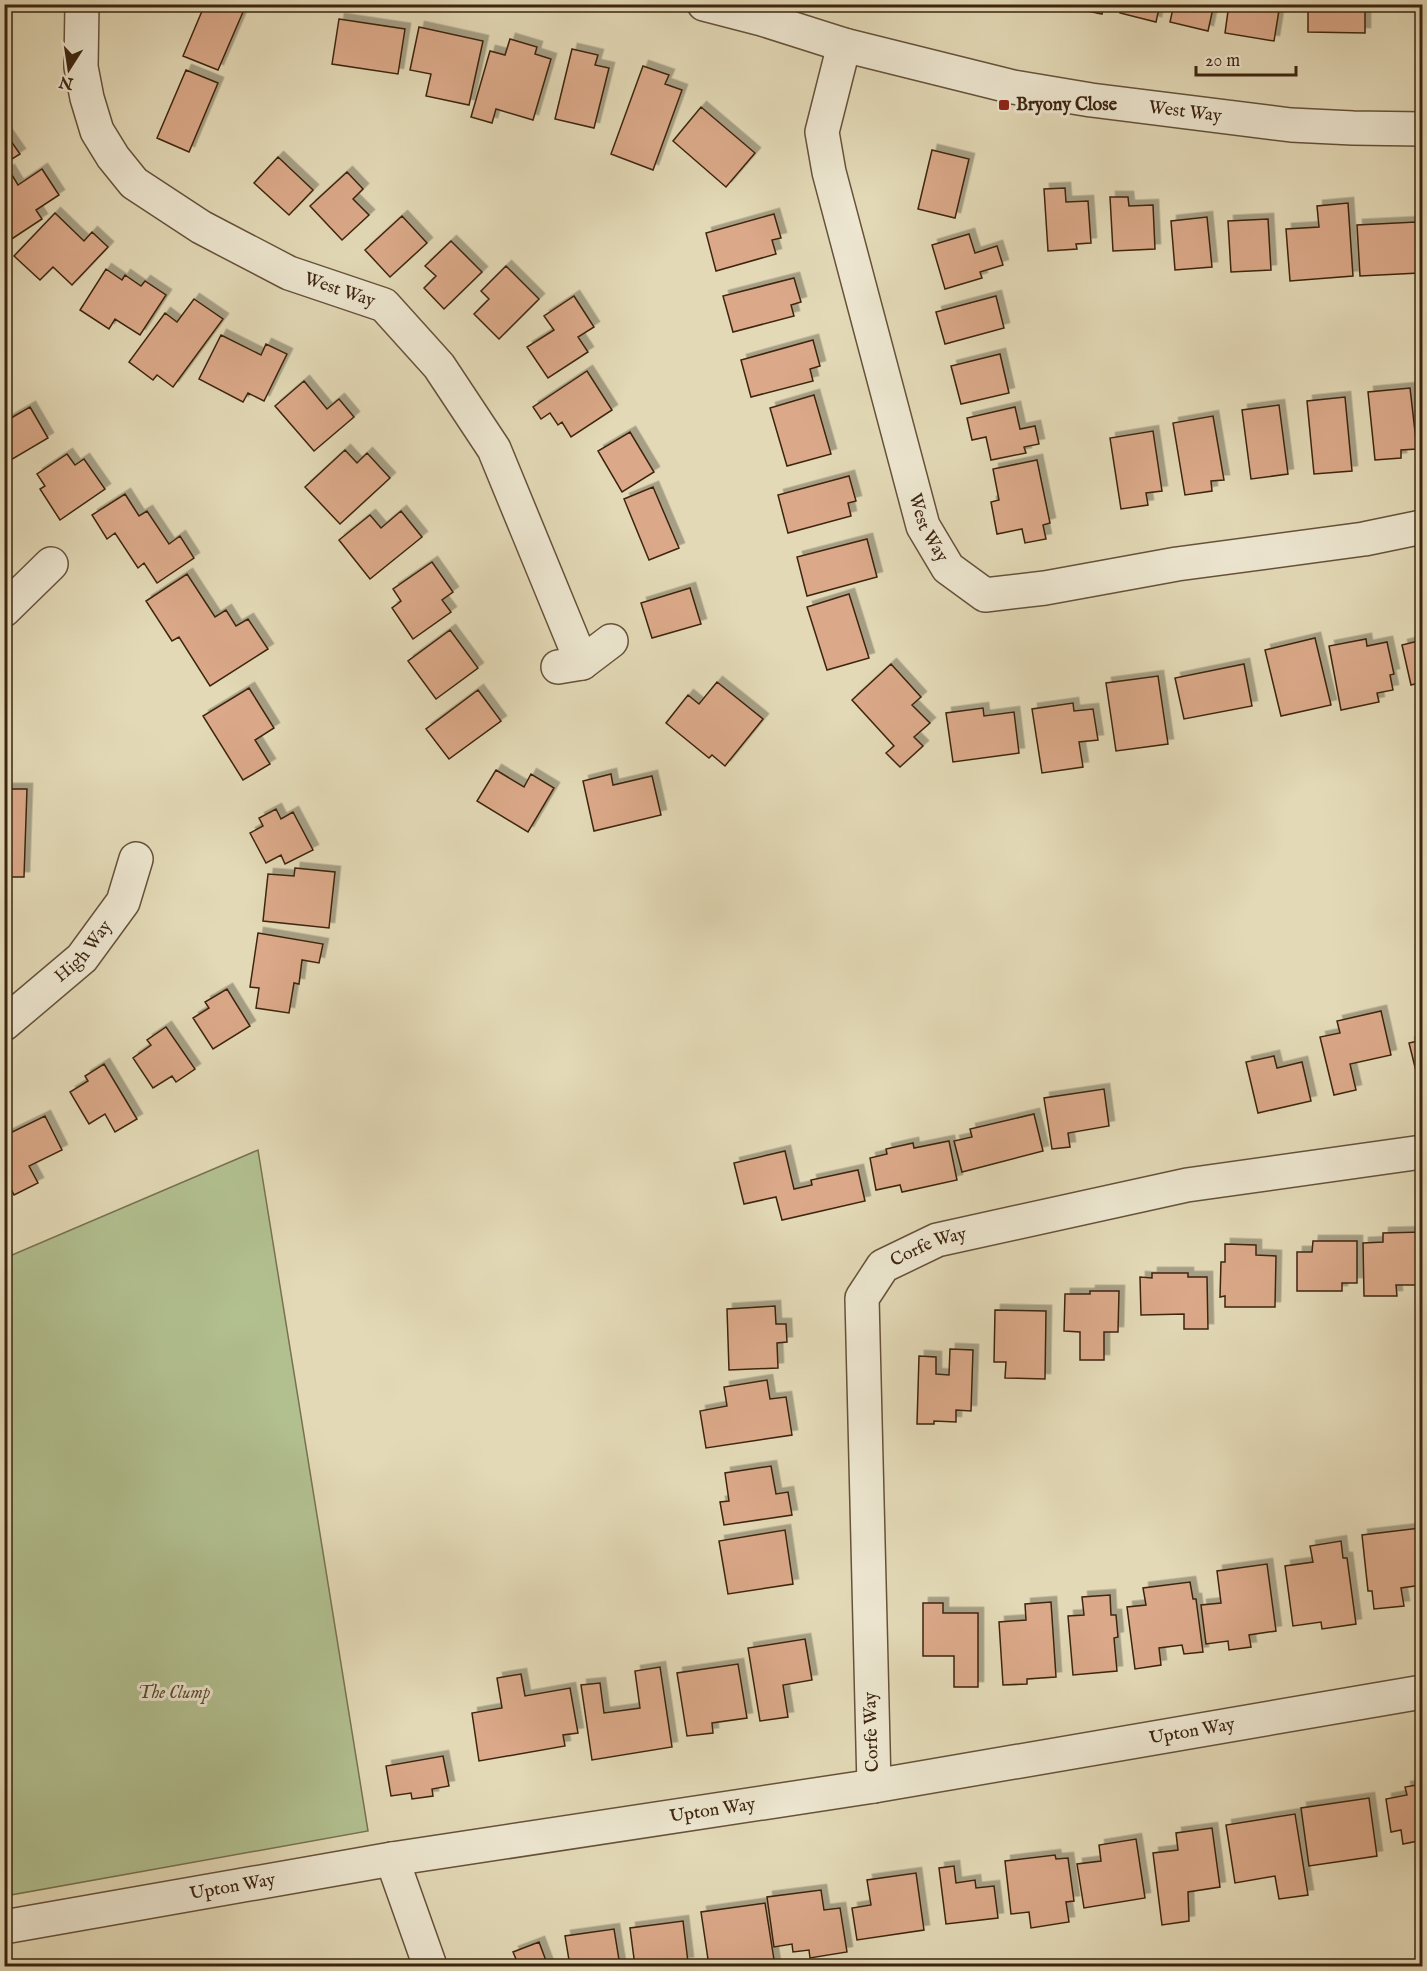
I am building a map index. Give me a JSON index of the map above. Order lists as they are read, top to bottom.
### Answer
{
  "streets": {
    "street": [
      "West Way",
      "High Way",
      "Corfe Way",
      "Upton Way"
    ]
  },
  "crossings": [
    ["Corfe Way", "Upton Way"]
  ],
  "parks": ["The Clump"],
  "places": {
    "transit": ["Bryony Close"]
  },
  "scale_bar": "20 m",
  "north": "bottom"
}
